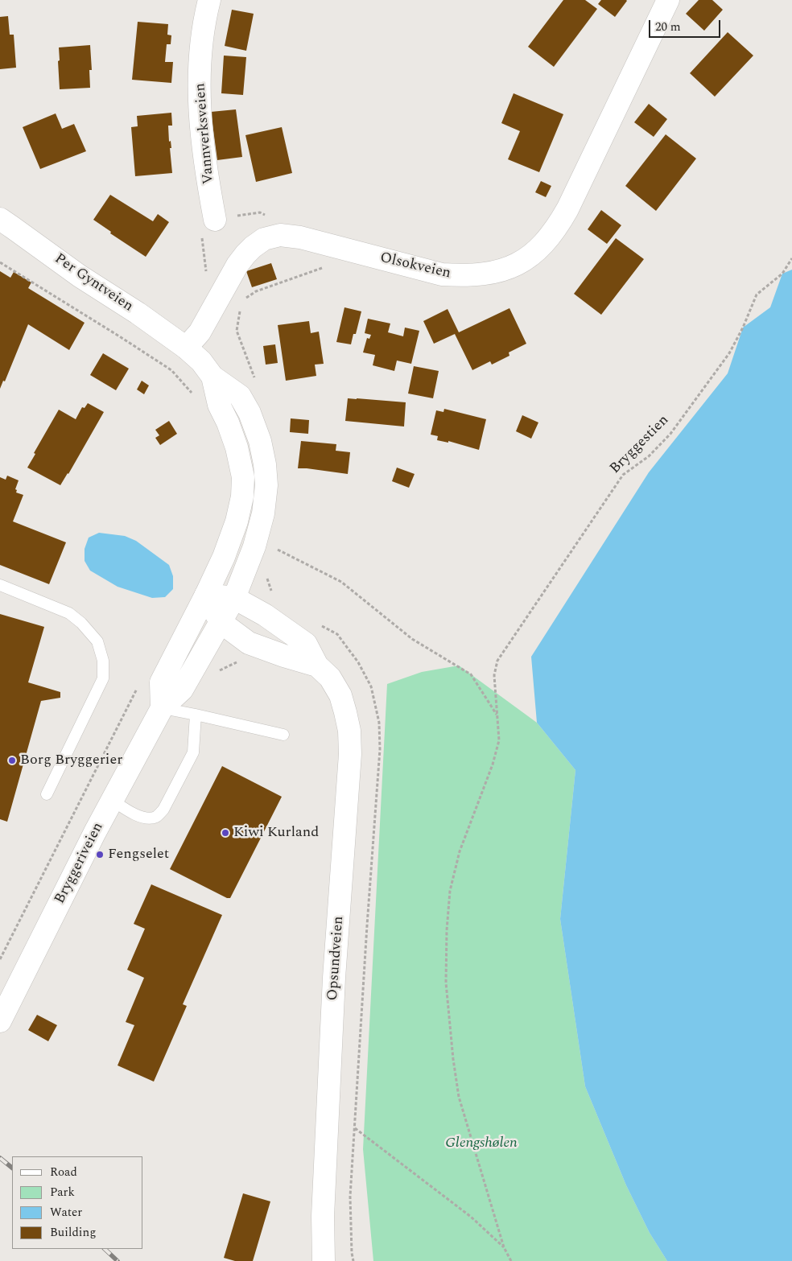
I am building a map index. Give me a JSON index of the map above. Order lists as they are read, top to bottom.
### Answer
{
  "streets": {
    "street": [
      "Vannverksveien",
      "Olsokveien",
      "Per Gyntveien",
      "Bryggeriveien",
      "Opsundveien"
    ],
    "path": ["Bryggestien"]
  },
  "crossings": [
    ["Olsokveien", "Per Gyntveien"],
    ["Bryggeriveien", "Opsundveien"]
  ],
  "parks": ["Glengshølen"],
  "places": ["Borg Bryggerier", "Kiwi Kurland", "Fengselet"],
  "legend": [
    "Road",
    "Park",
    "Water",
    "Building"
  ],
  "scale_bar": "20 m"
}
